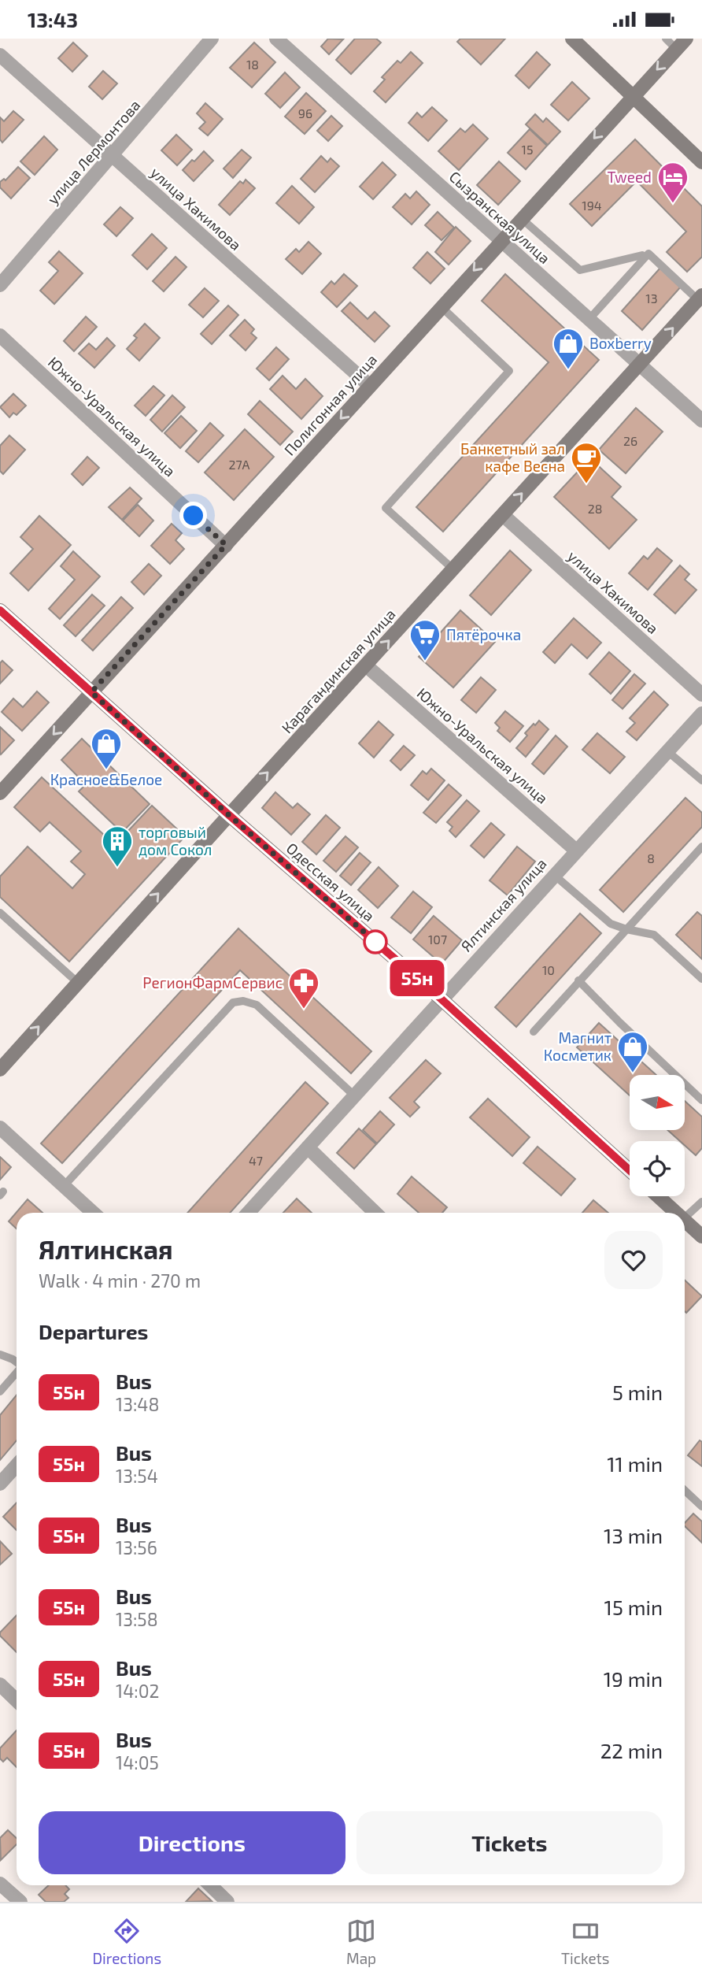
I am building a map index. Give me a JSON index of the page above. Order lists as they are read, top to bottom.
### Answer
{
  "streets": {
    "main road": ["Полигонная улица", "Карагандинская улица", "Одесская улица"],
    "street": [
      "улица Лермонтова",
      "улица Хакимова",
      "Сызранская улица",
      "Южно-Уральская улица",
      "Ялтинская улица"
    ]
  },
  "crossings": [
    ["улица Лермонтова", "улица Хакимова"],
    ["улица Хакимова", "Полигонная улица"],
    ["улица Хакимова", "Карагандинская улица"],
    ["Сызранская улица", "Полигонная улица"],
    ["Сызранская улица", "Карагандинская улица"],
    ["Полигонная улица", "Южно-Уральская улица"],
    ["Полигонная улица", "Одесская улица"],
    ["Южно-Уральская улица", "Карагандинская улица"],
    ["Южно-Уральская улица", "Ялтинская улица"],
    ["Карагандинская улица", "Одесская улица"],
    ["Одесская улица", "Ялтинская улица"]
  ],
  "one_way": ["Полигонная улица", "Карагандинская улица"],
  "places": {
    "hotel": ["Tweed"],
    "shop": ["Boxberry", "Красное&Белое", "Магнит Косметик"],
    "cafe": ["Банкетный зал кафе Весна"],
    "supermarket": ["Пятёрочка"],
    "building": ["торговый дом Сокол"],
    "pharmacy": ["РегионФармСервис"]
  },
  "lines": ["bus line 55н"],
  "house_numbers": [
    "18",
    "96",
    "15",
    "194",
    "13",
    "26",
    "27А",
    "28",
    "8",
    "107",
    "10",
    "47"
  ],
  "north": "right",
  "page": {
    "status": "13:43",
    "on_map": "55н",
    "heading": [
      ["Ялтинская", "Walk · 4 min · 270 m"],
      "Departures"
    ],
    "list": [
      {
        "mark": "55н",
        "name": "Bus",
        "note": "13:48",
        "value": "5 min"
      },
      {
        "mark": "55н",
        "name": "Bus",
        "note": "13:54",
        "value": "11 min"
      },
      {
        "mark": "55н",
        "name": "Bus",
        "note": "13:56",
        "value": "13 min"
      },
      {
        "mark": "55н",
        "name": "Bus",
        "note": "13:58",
        "value": "15 min"
      },
      {
        "mark": "55н",
        "name": "Bus",
        "note": "14:02",
        "value": "19 min"
      },
      {
        "mark": "55н",
        "name": "Bus",
        "note": "14:05",
        "value": "22 min"
      }
    ],
    "buttons": ["Directions", "Tickets"],
    "tabs": ["Directions", "Map", "Tickets"]
  }
}
